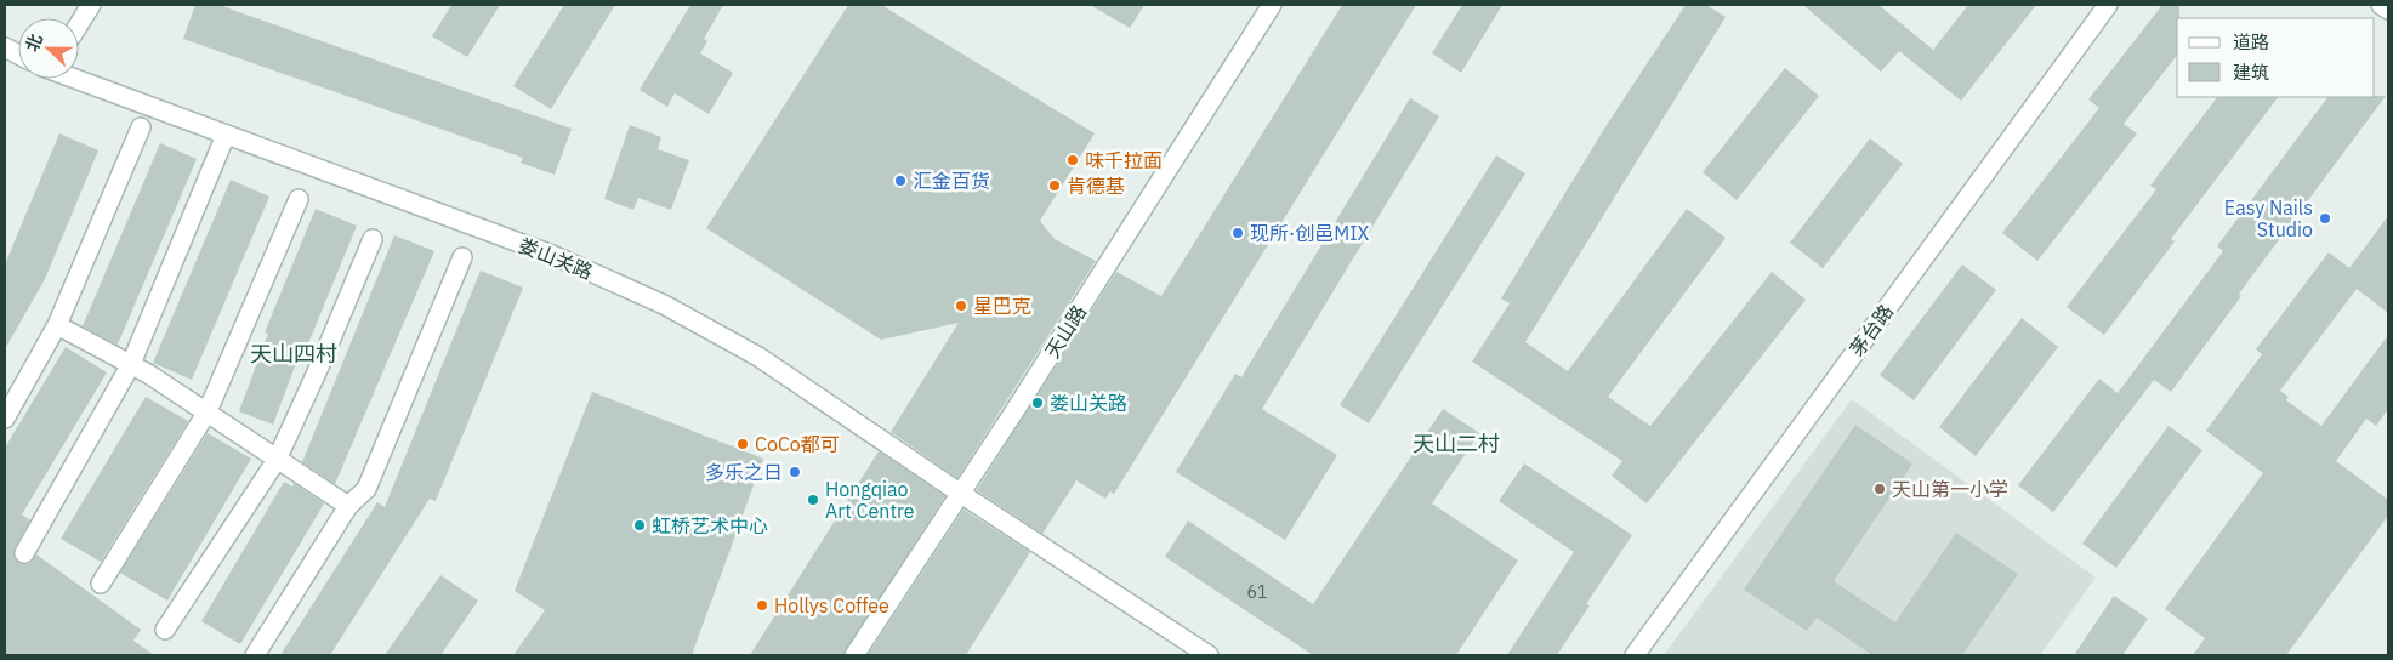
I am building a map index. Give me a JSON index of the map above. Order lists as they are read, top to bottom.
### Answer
{
  "streets": {
    "street": ["娄山关路", "茅台路", "天山路"]
  },
  "crossings": [
    ["娄山关路", "天山路"]
  ],
  "districts": ["天山四村", "天山二村"],
  "places": [
    "味千拉面",
    "汇金百货",
    "肯德基",
    "Easy Nails Studio",
    "现所·创邑MIX",
    "星巴克",
    "娄山关路",
    "CoCo都可",
    "多乐之日",
    "天山第一小学",
    "Hongqiao Art Centre",
    "虹桥艺术中心",
    "Hollys Coffee"
  ],
  "house_numbers": ["61"],
  "legend": ["道路", "建筑"],
  "north": "left"
}
